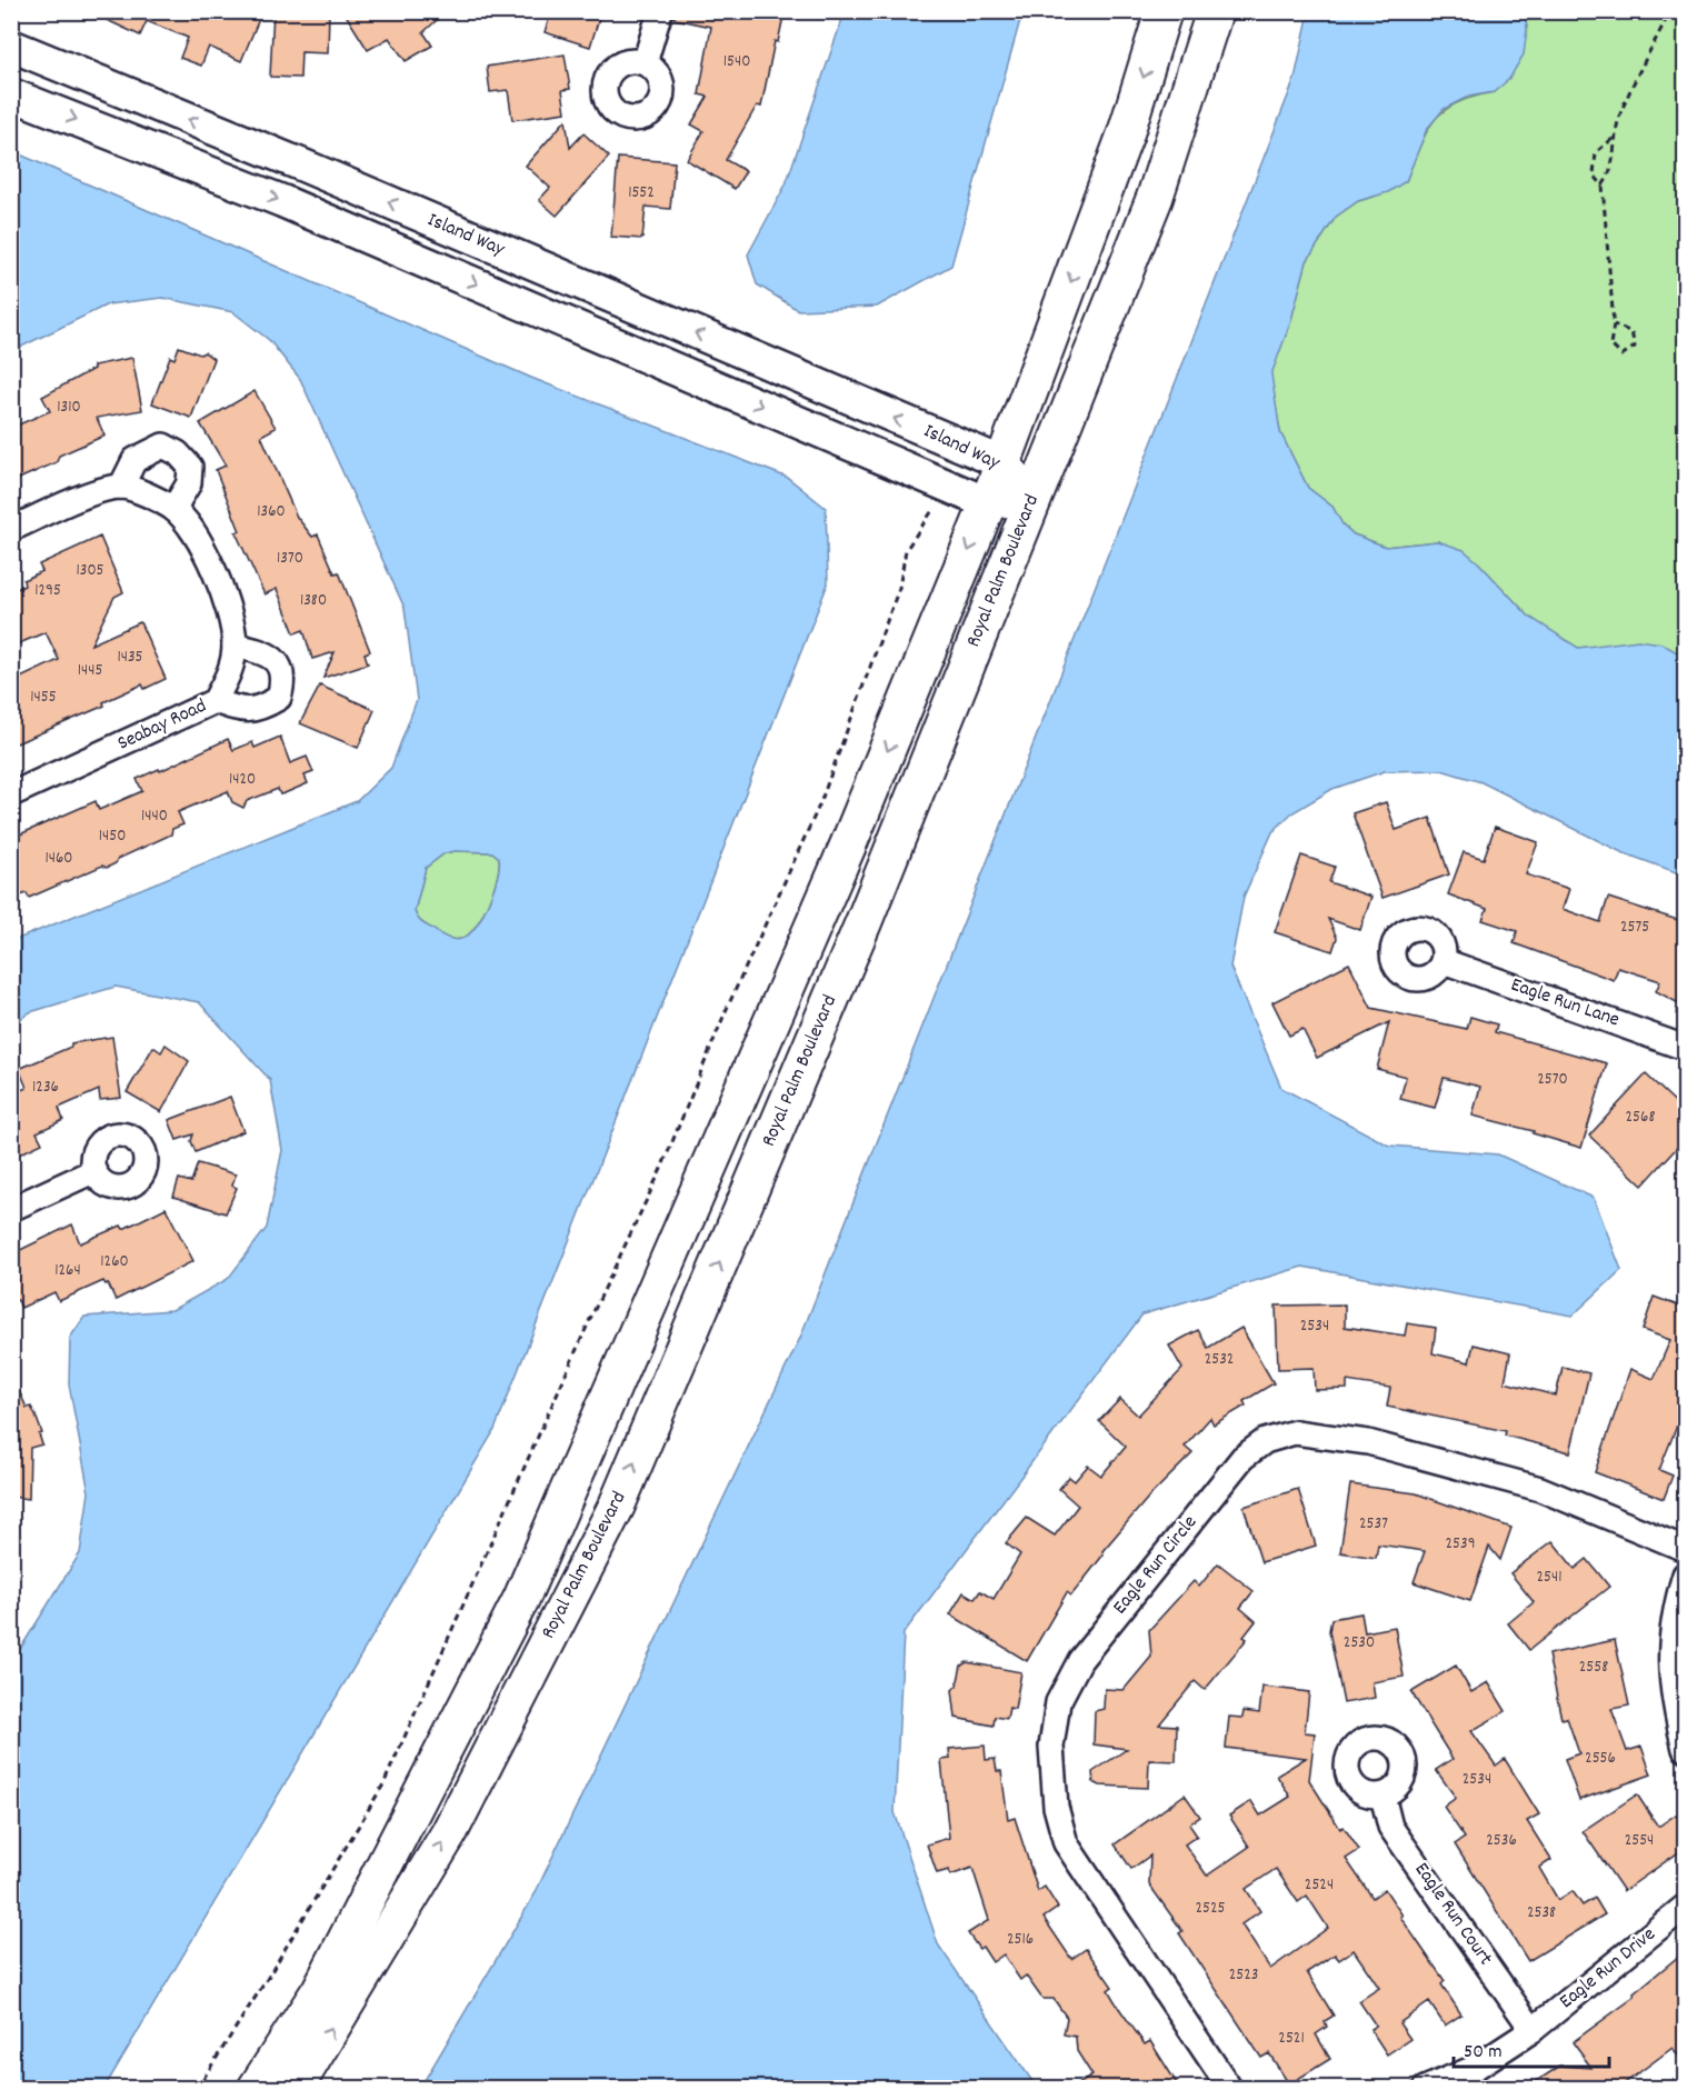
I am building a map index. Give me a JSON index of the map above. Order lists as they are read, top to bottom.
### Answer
{
  "streets": {
    "main road": ["Royal Palm Boulevard"],
    "street": [
      "Island Way",
      "Seabay Road",
      "Eagle Run Lane",
      "Eagle Run Circle",
      "Eagle Run Court",
      "Eagle Run Drive"
    ]
  },
  "crossings": [
    ["Island Way", "Royal Palm Boulevard"],
    ["Eagle Run Court", "Eagle Run Drive"]
  ],
  "house_numbers": [
    "1540",
    "1552",
    "1310",
    "1360",
    "1370",
    "1305",
    "1295",
    "1380",
    "1435",
    "1445",
    "1455",
    "1420",
    "1440",
    "1450",
    "1460",
    "2575",
    "2570",
    "1236",
    "2568",
    "1260",
    "1264",
    "2534",
    "2532",
    "2537",
    "2539",
    "2541",
    "2530",
    "2558",
    "2556",
    "2534",
    "2536",
    "2554",
    "2524",
    "2525",
    "2538",
    "2516",
    "2523",
    "2521"
  ],
  "scale_bar": "50 m"
}
